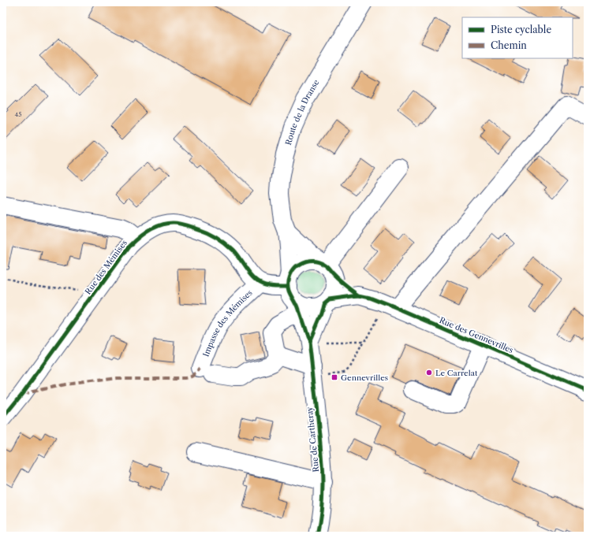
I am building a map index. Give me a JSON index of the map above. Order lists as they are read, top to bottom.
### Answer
{
  "streets": {
    "street": [
      "Route de la Dranse",
      "Rue des Mémises",
      "Impasse des Mémises",
      "Rue des Gennevrilles",
      "Rue de Cartheray"
    ]
  },
  "crossings": [
    ["Route de la Dranse", "Rue des Gennevrilles"],
    ["Route de la Dranse", "Rue de Cartheray"],
    ["Rue des Mémises", "Impasse des Mémises"],
    ["Rue des Gennevrilles", "Rue de Cartheray"]
  ],
  "places": {
    "other": ["Le Carrelat"],
    "transit": ["Gennevrilles"]
  },
  "house_numbers": ["45"],
  "legend": ["Piste cyclable", "Chemin"]
}
